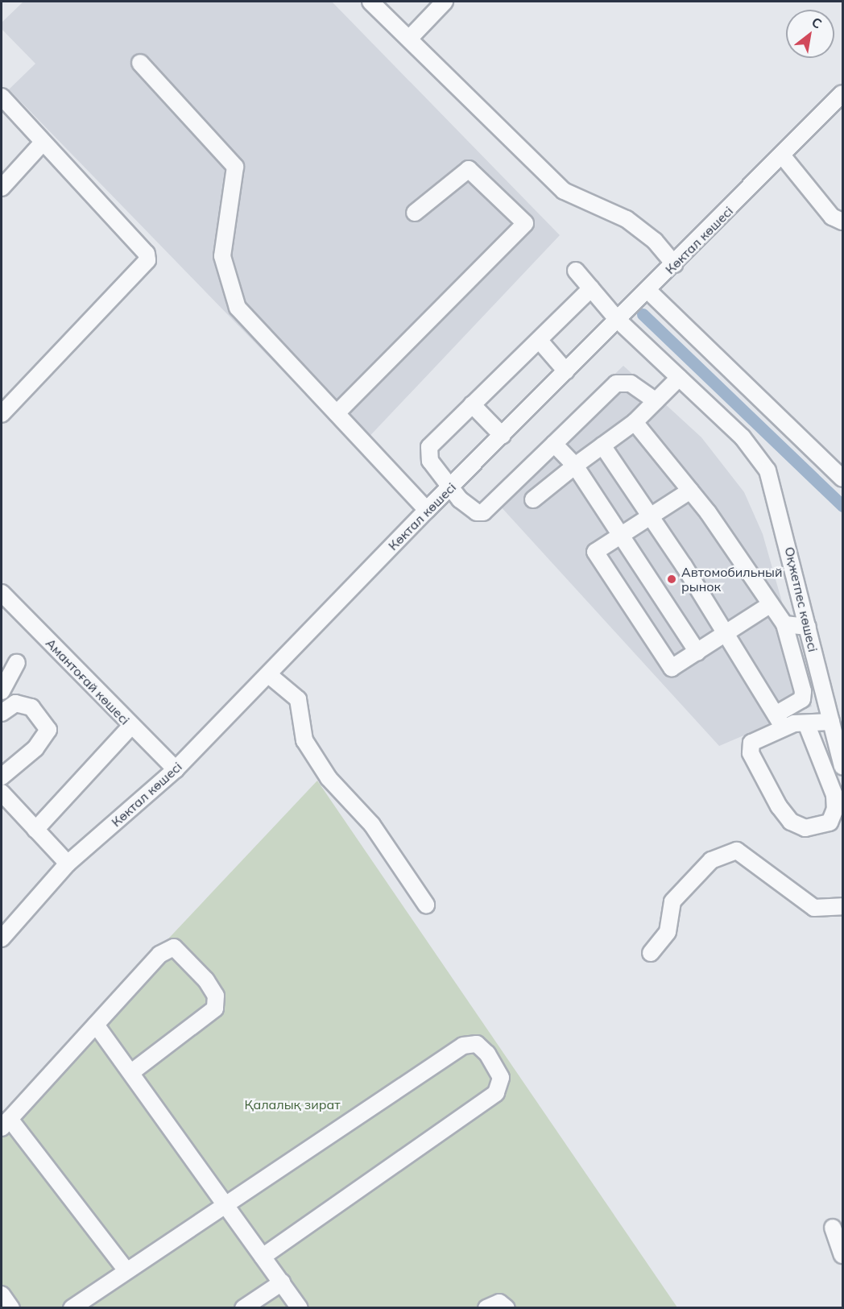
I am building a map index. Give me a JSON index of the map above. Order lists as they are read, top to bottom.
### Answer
{
  "streets": {
    "street": ["Көктал көшесі", "Оқжетпес көшесі", "Амантоғай көшесі"]
  },
  "crossings": [
    ["Көктал көшесі", "Оқжетпес көшесі"],
    ["Көктал көшесі", "Амантоғай көшесі"]
  ],
  "parks": ["Қалалық зират"],
  "places": ["Автомобильный рынок"],
  "north": "top right"
}
